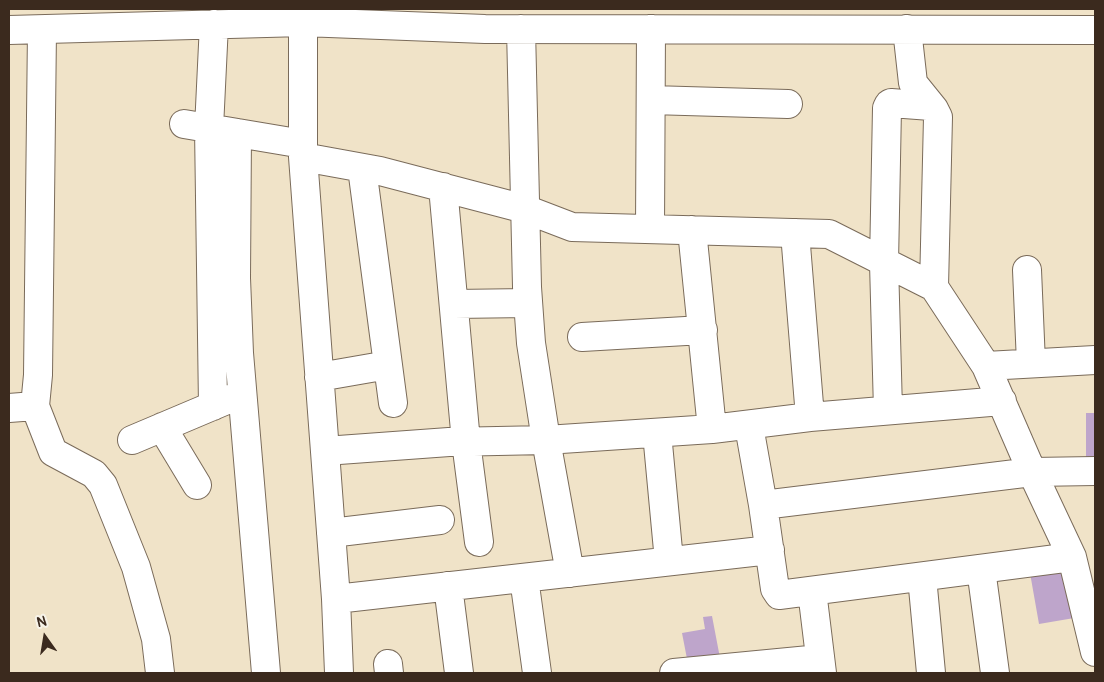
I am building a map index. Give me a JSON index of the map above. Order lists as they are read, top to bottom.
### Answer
{
  "north": "top"
}
